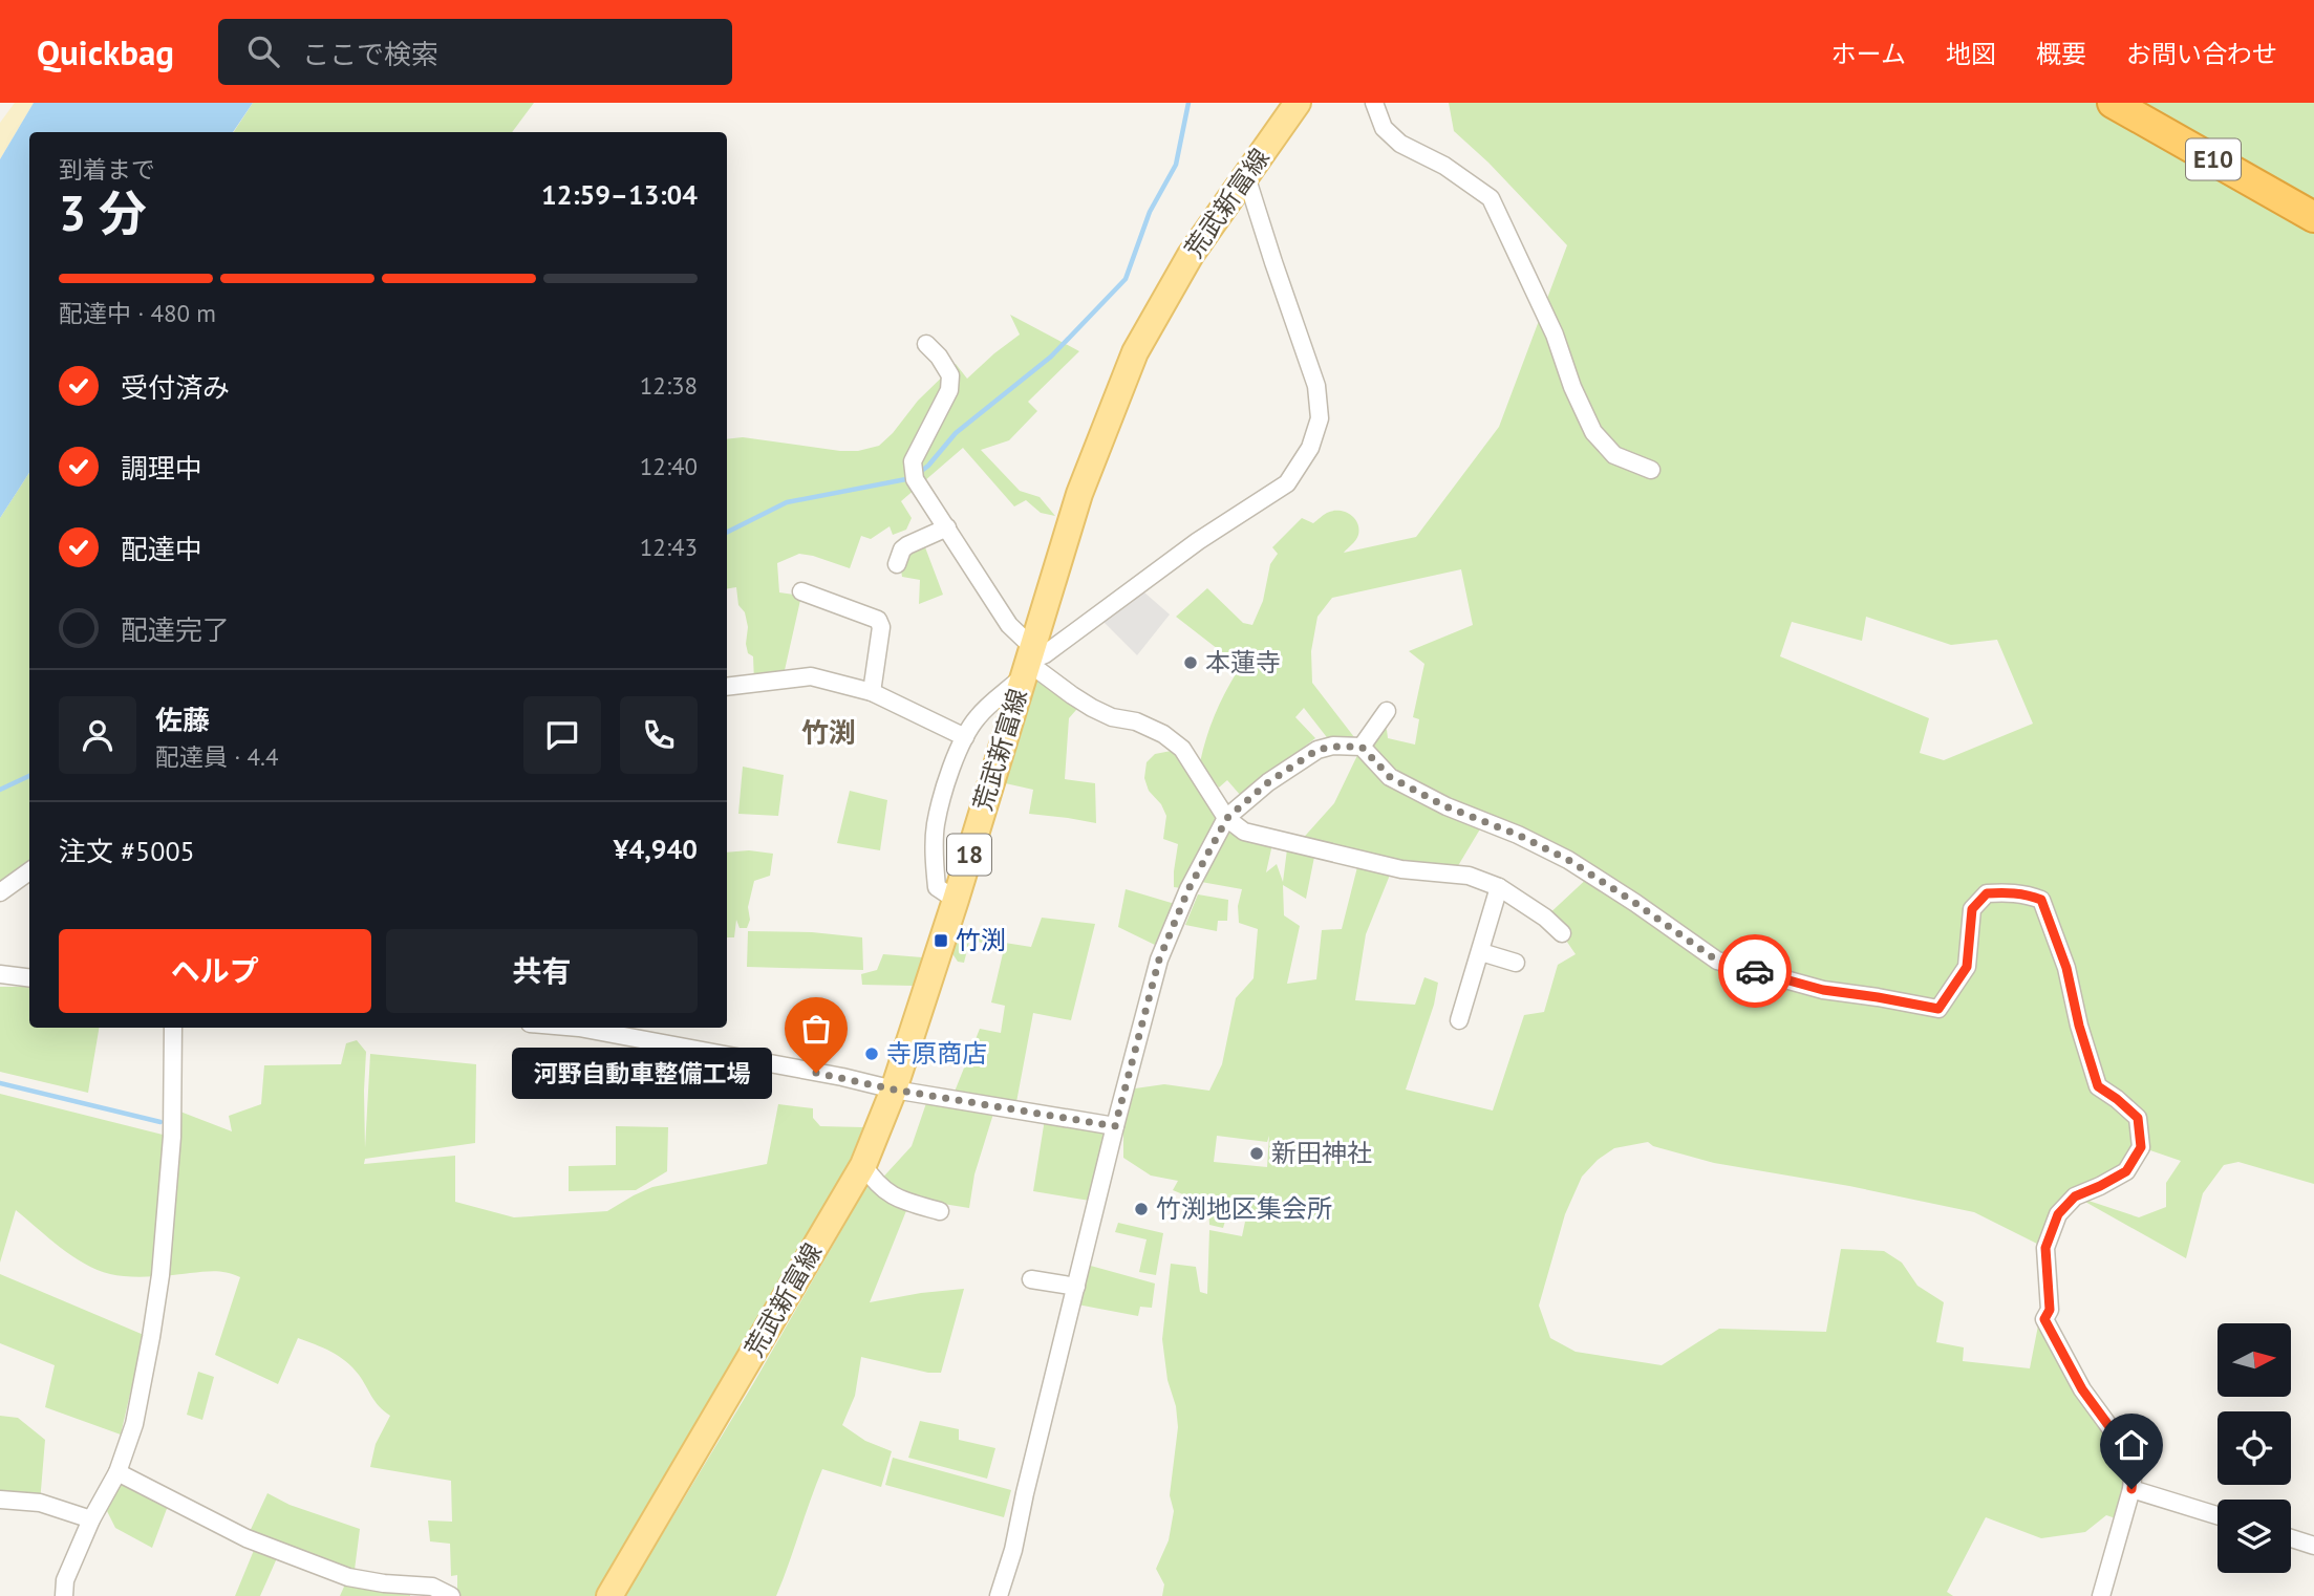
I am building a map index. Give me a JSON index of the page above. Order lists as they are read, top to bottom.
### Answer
{
  "streets": {
    "highway": ["E10"],
    "main road": ["荒武新富線", "18"]
  },
  "districts": ["竹渕"],
  "places": {
    "other": [
      "本蓮寺",
      "寺原商店",
      "河野自動車整備工場",
      "新田神社",
      "竹渕地区集会所"
    ],
    "transit": ["竹渕"]
  },
  "north": "right",
  "page": {
    "header": "Quickbag",
    "search": "ここで検索",
    "nav": [
      "ホーム",
      "地図",
      "概要",
      "お問い合わせ"
    ],
    "heading": ["3 分", "到着まで", "12:59–13:04"],
    "panel": [
      "佐藤",
      "配達員 · 4.4",
      "注文 #5005",
      "¥4,940"
    ],
    "bar": "配達中 · 480 m",
    "list": [
      ["受付済み", "12:38"],
      ["調理中", "12:40"],
      ["配達中", "12:43"],
      "配達完了"
    ],
    "buttons": ["ヘルプ", "共有"],
    "bubble": "河野自動車整備工場"
  }
}
